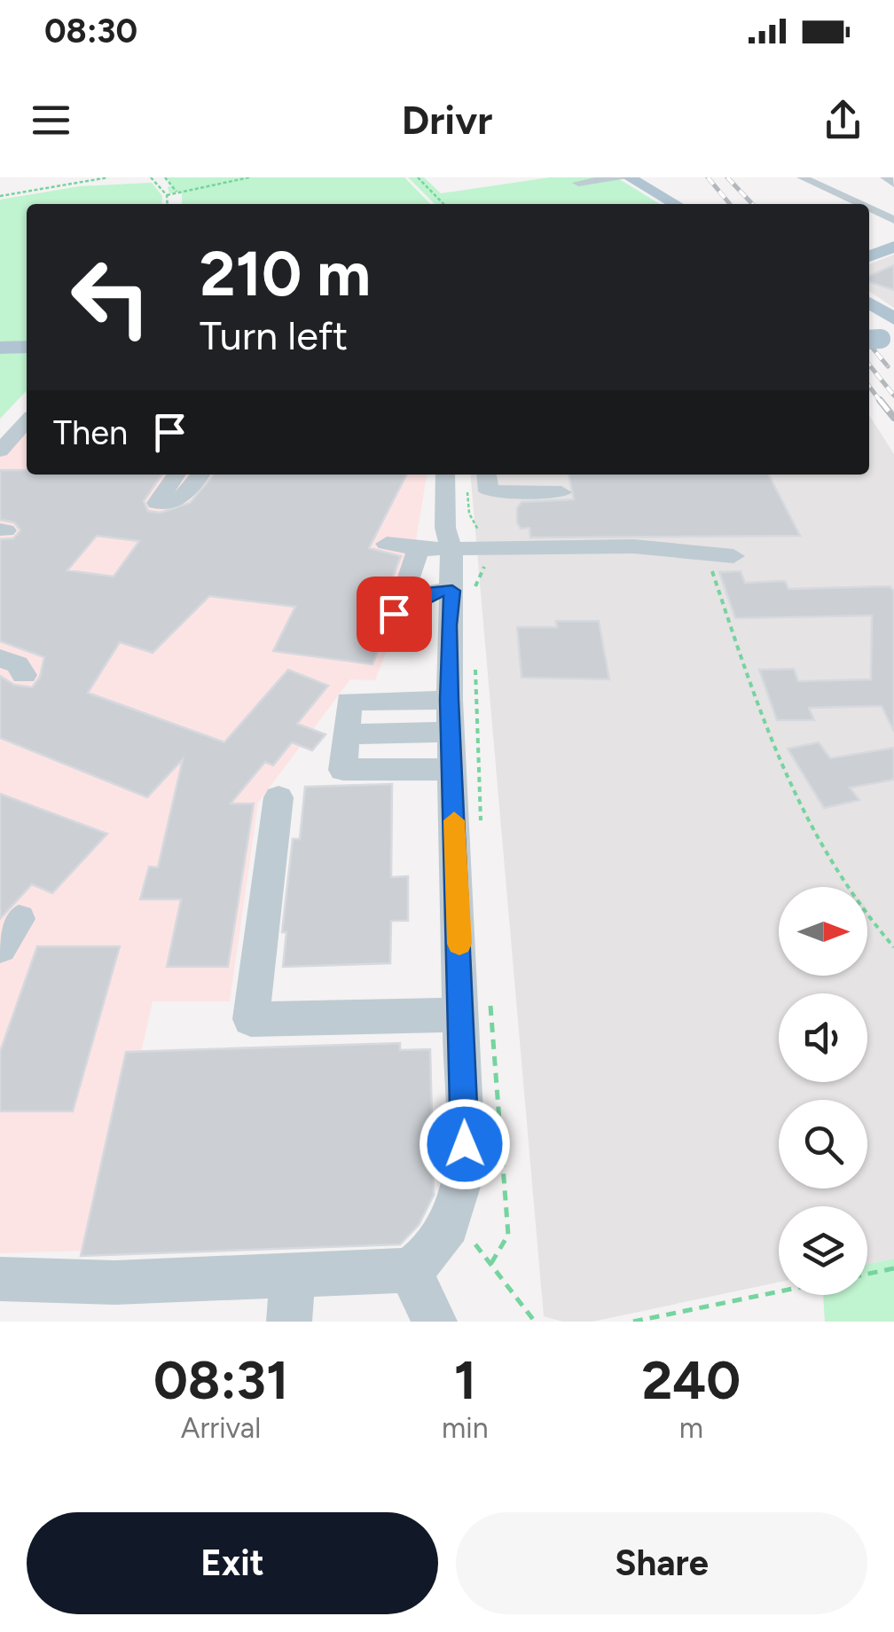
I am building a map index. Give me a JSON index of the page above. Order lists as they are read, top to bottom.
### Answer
{
  "north": "right",
  "page": {
    "status": "08:30",
    "header": "Drivr",
    "turn": ["210 m", "Turn left"],
    "then": "Then",
    "eta": [
      "08:31",
      "Arrival",
      "1",
      "min",
      "240",
      "m"
    ],
    "buttons": ["Exit", "Share"]
  }
}
